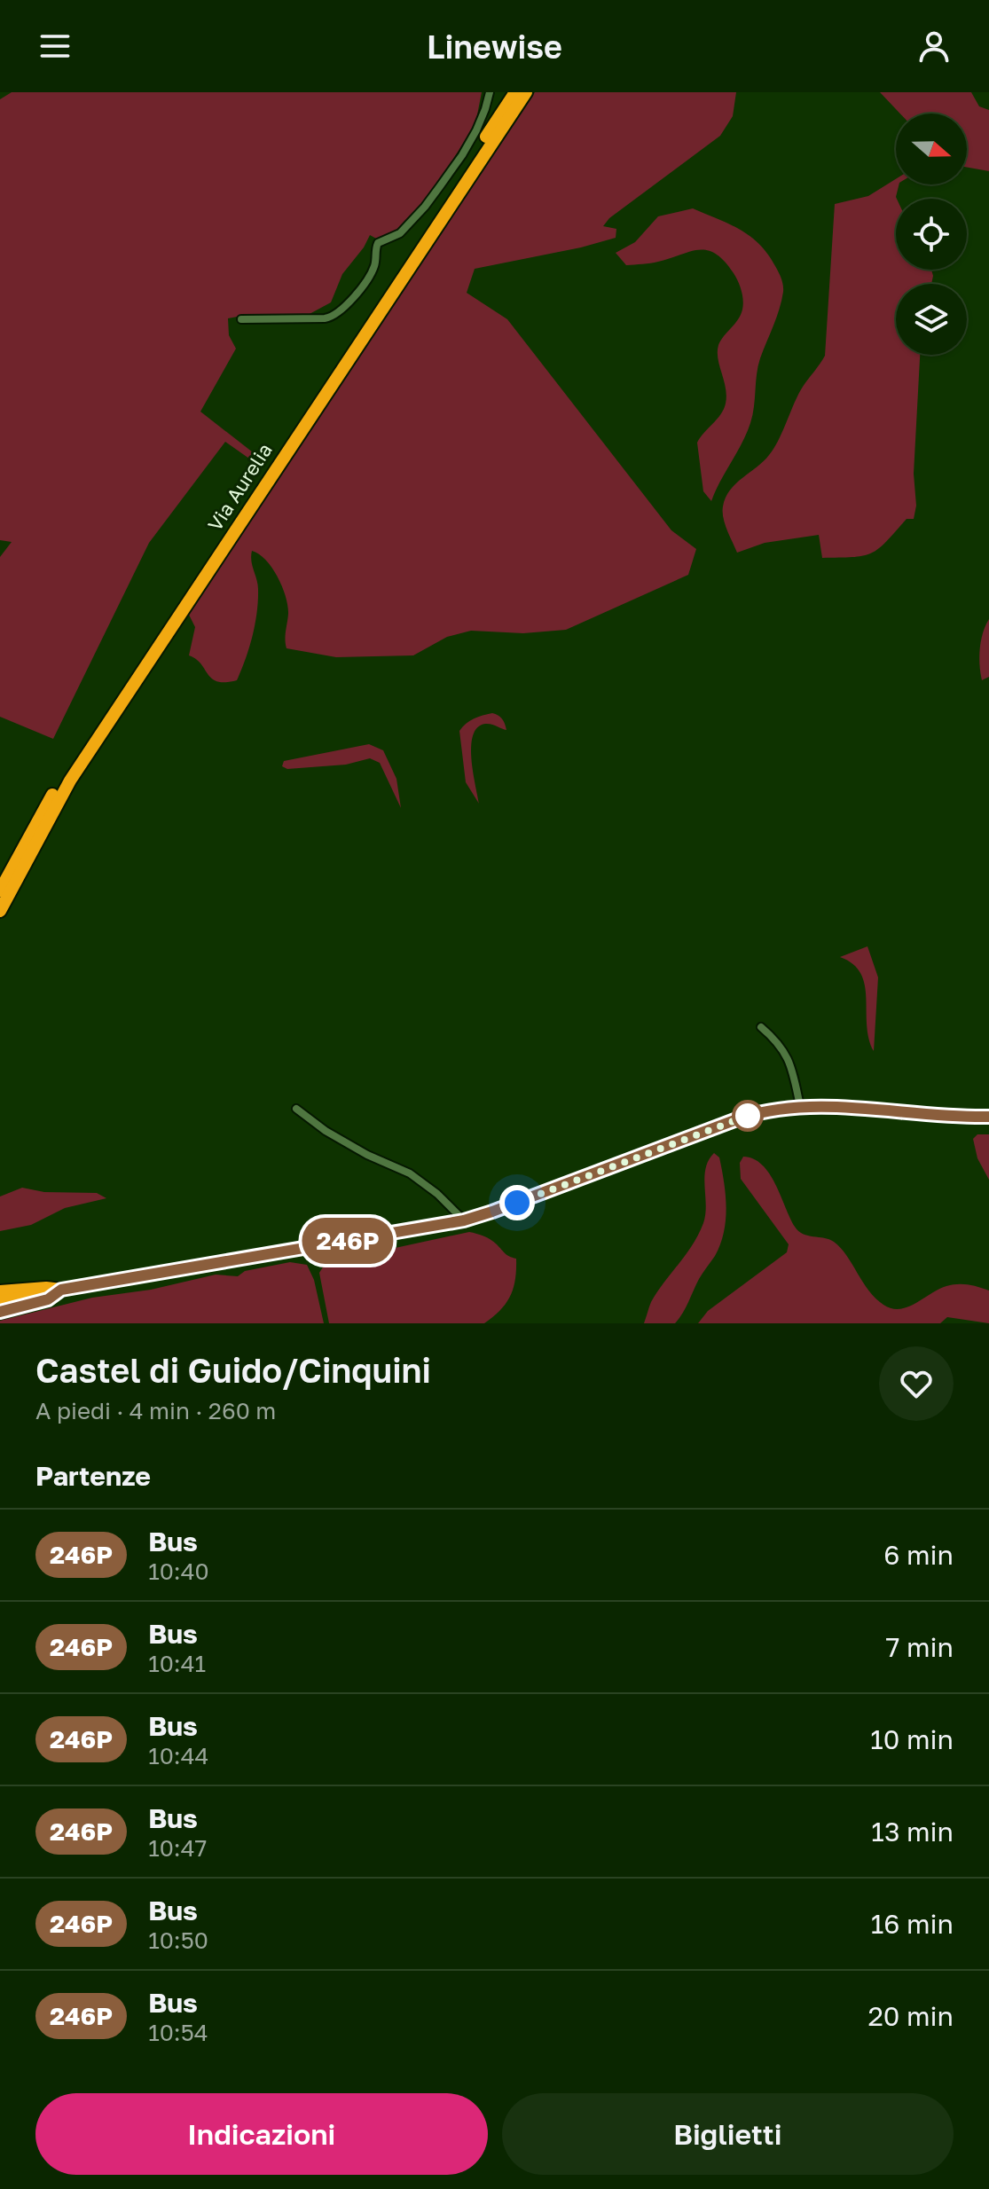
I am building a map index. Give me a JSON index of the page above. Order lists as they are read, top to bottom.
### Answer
{
  "streets": {
    "highway": ["Via Aurelia"]
  },
  "lines": ["bus line 246P"],
  "north": "right",
  "page": {
    "header": "Linewise",
    "on_map": "246P",
    "heading": [
      ["Castel di Guido/Cinquini", "A piedi · 4 min · 260 m"],
      "Partenze"
    ],
    "list": [
      {
        "mark": "246P",
        "name": "Bus",
        "note": "10:40",
        "value": "6 min"
      },
      {
        "mark": "246P",
        "name": "Bus",
        "note": "10:41",
        "value": "7 min"
      },
      {
        "mark": "246P",
        "name": "Bus",
        "note": "10:44",
        "value": "10 min"
      },
      {
        "mark": "246P",
        "name": "Bus",
        "note": "10:47",
        "value": "13 min"
      },
      {
        "mark": "246P",
        "name": "Bus",
        "note": "10:50",
        "value": "16 min"
      },
      {
        "mark": "246P",
        "name": "Bus",
        "note": "10:54",
        "value": "20 min"
      }
    ],
    "buttons": ["Indicazioni", "Biglietti"]
  }
}
